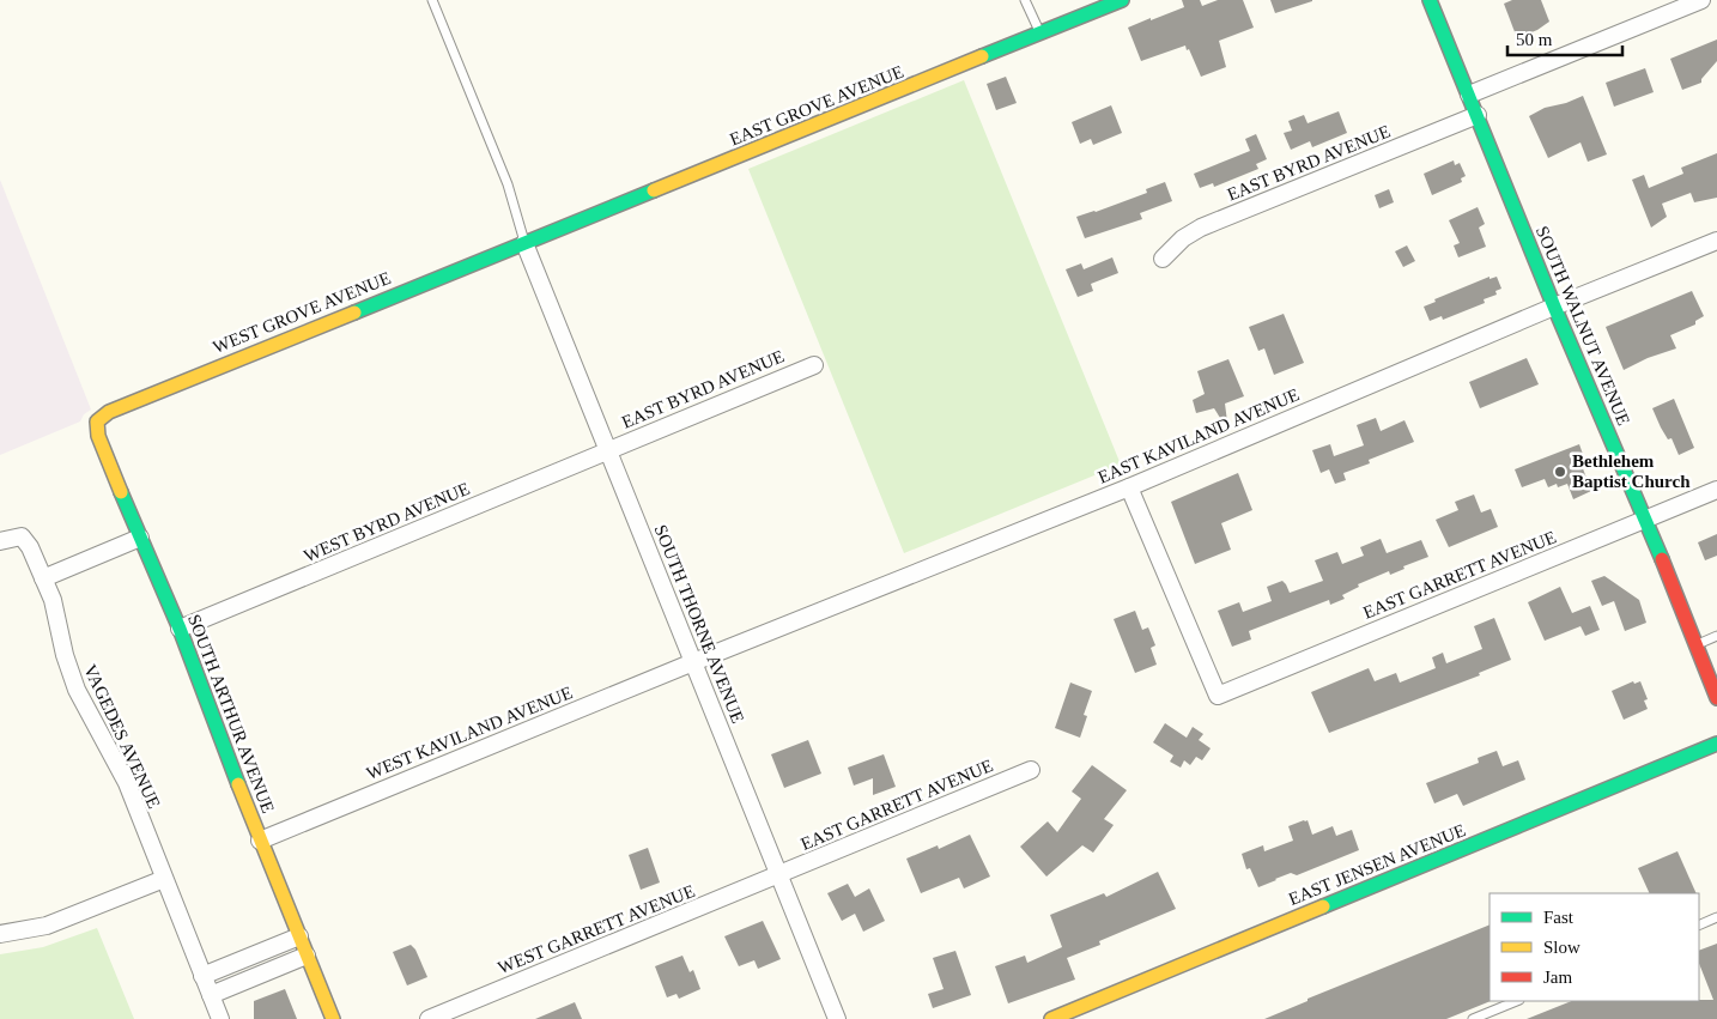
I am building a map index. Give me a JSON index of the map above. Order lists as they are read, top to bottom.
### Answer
{
  "streets": {
    "street": [
      "EAST GROVE AVENUE",
      "EAST BYRD AVENUE",
      "WEST GROVE AVENUE",
      "SOUTH WALNUT AVENUE",
      "EAST KAVILAND AVENUE",
      "WEST BYRD AVENUE",
      "EAST GARRETT AVENUE",
      "SOUTH THORNE AVENUE",
      "SOUTH ARTHUR AVENUE",
      "WEST KAVILAND AVENUE",
      "VAGEDES AVENUE",
      "EAST JENSEN AVENUE",
      "WEST GARRETT AVENUE"
    ]
  },
  "crossings": [
    ["EAST GROVE AVENUE", "WEST GROVE AVENUE"],
    ["EAST GROVE AVENUE", "SOUTH THORNE AVENUE"],
    ["EAST BYRD AVENUE", "SOUTH WALNUT AVENUE"],
    ["EAST BYRD AVENUE", "WEST BYRD AVENUE"],
    ["EAST BYRD AVENUE", "SOUTH THORNE AVENUE"],
    ["WEST GROVE AVENUE", "SOUTH THORNE AVENUE"],
    ["WEST GROVE AVENUE", "SOUTH ARTHUR AVENUE"],
    ["SOUTH WALNUT AVENUE", "EAST KAVILAND AVENUE"],
    ["SOUTH WALNUT AVENUE", "EAST GARRETT AVENUE"],
    ["EAST KAVILAND AVENUE", "EAST GARRETT AVENUE"],
    ["EAST KAVILAND AVENUE", "SOUTH THORNE AVENUE"],
    ["EAST KAVILAND AVENUE", "WEST KAVILAND AVENUE"],
    ["WEST BYRD AVENUE", "SOUTH THORNE AVENUE"],
    ["WEST BYRD AVENUE", "SOUTH ARTHUR AVENUE"],
    ["EAST GARRETT AVENUE", "SOUTH THORNE AVENUE"],
    ["EAST GARRETT AVENUE", "WEST GARRETT AVENUE"],
    ["SOUTH THORNE AVENUE", "WEST KAVILAND AVENUE"],
    ["SOUTH THORNE AVENUE", "WEST GARRETT AVENUE"],
    ["SOUTH ARTHUR AVENUE", "WEST KAVILAND AVENUE"]
  ],
  "places": ["Bethlehem Baptist Church"],
  "legend": ["Fast", "Slow", "Jam"],
  "scale_bar": "50 m"
}
